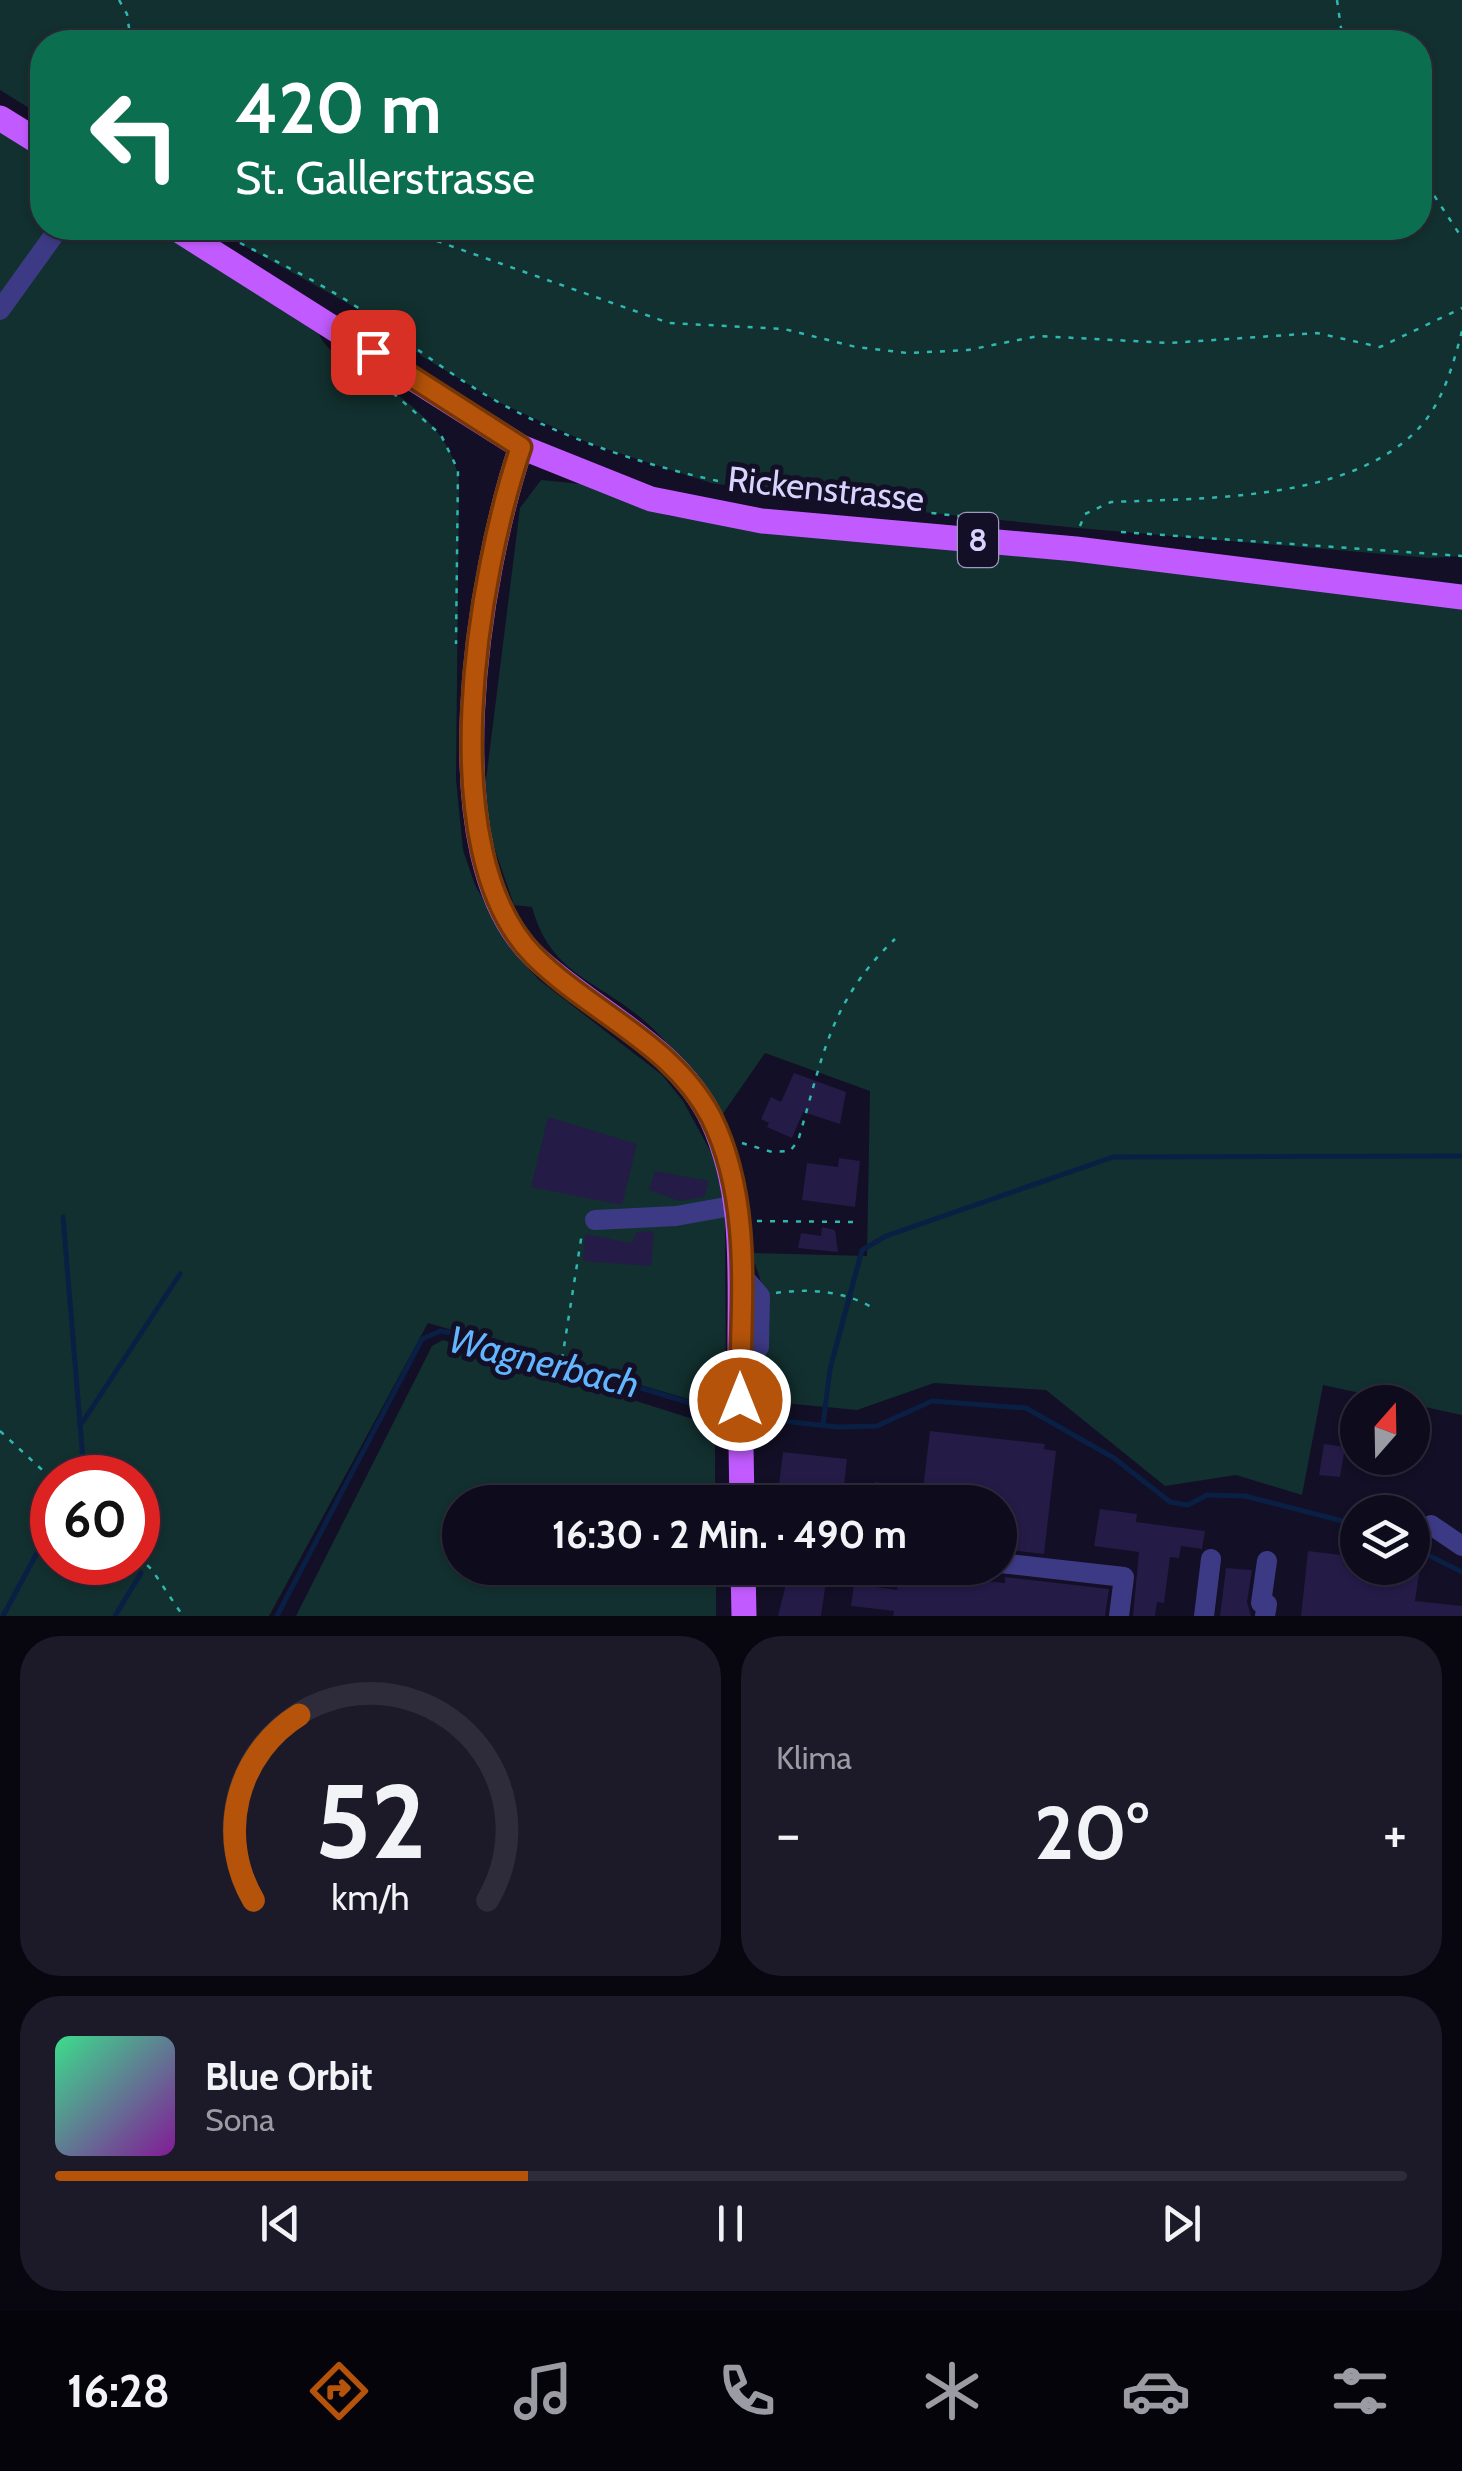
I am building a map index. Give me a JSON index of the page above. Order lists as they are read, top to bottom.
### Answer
{
  "streets": {
    "main road": ["Rickenstrasse", "8"]
  },
  "crossings": [
    ["Rickenstrasse", "8"]
  ],
  "water": ["Wagnerbach"],
  "north": "top",
  "page": {
    "turn": ["420 m", "St. Gallerstrasse"],
    "limit": "60",
    "trip": "16:30 · 2 Min. · 490 m",
    "tile": "Klima",
    "heat": ["−", "20°", "+"],
    "song": ["Blue Orbit", "Sona"],
    "tabs": "16:28",
    "gauge": ["52", "km/h"]
  }
}
